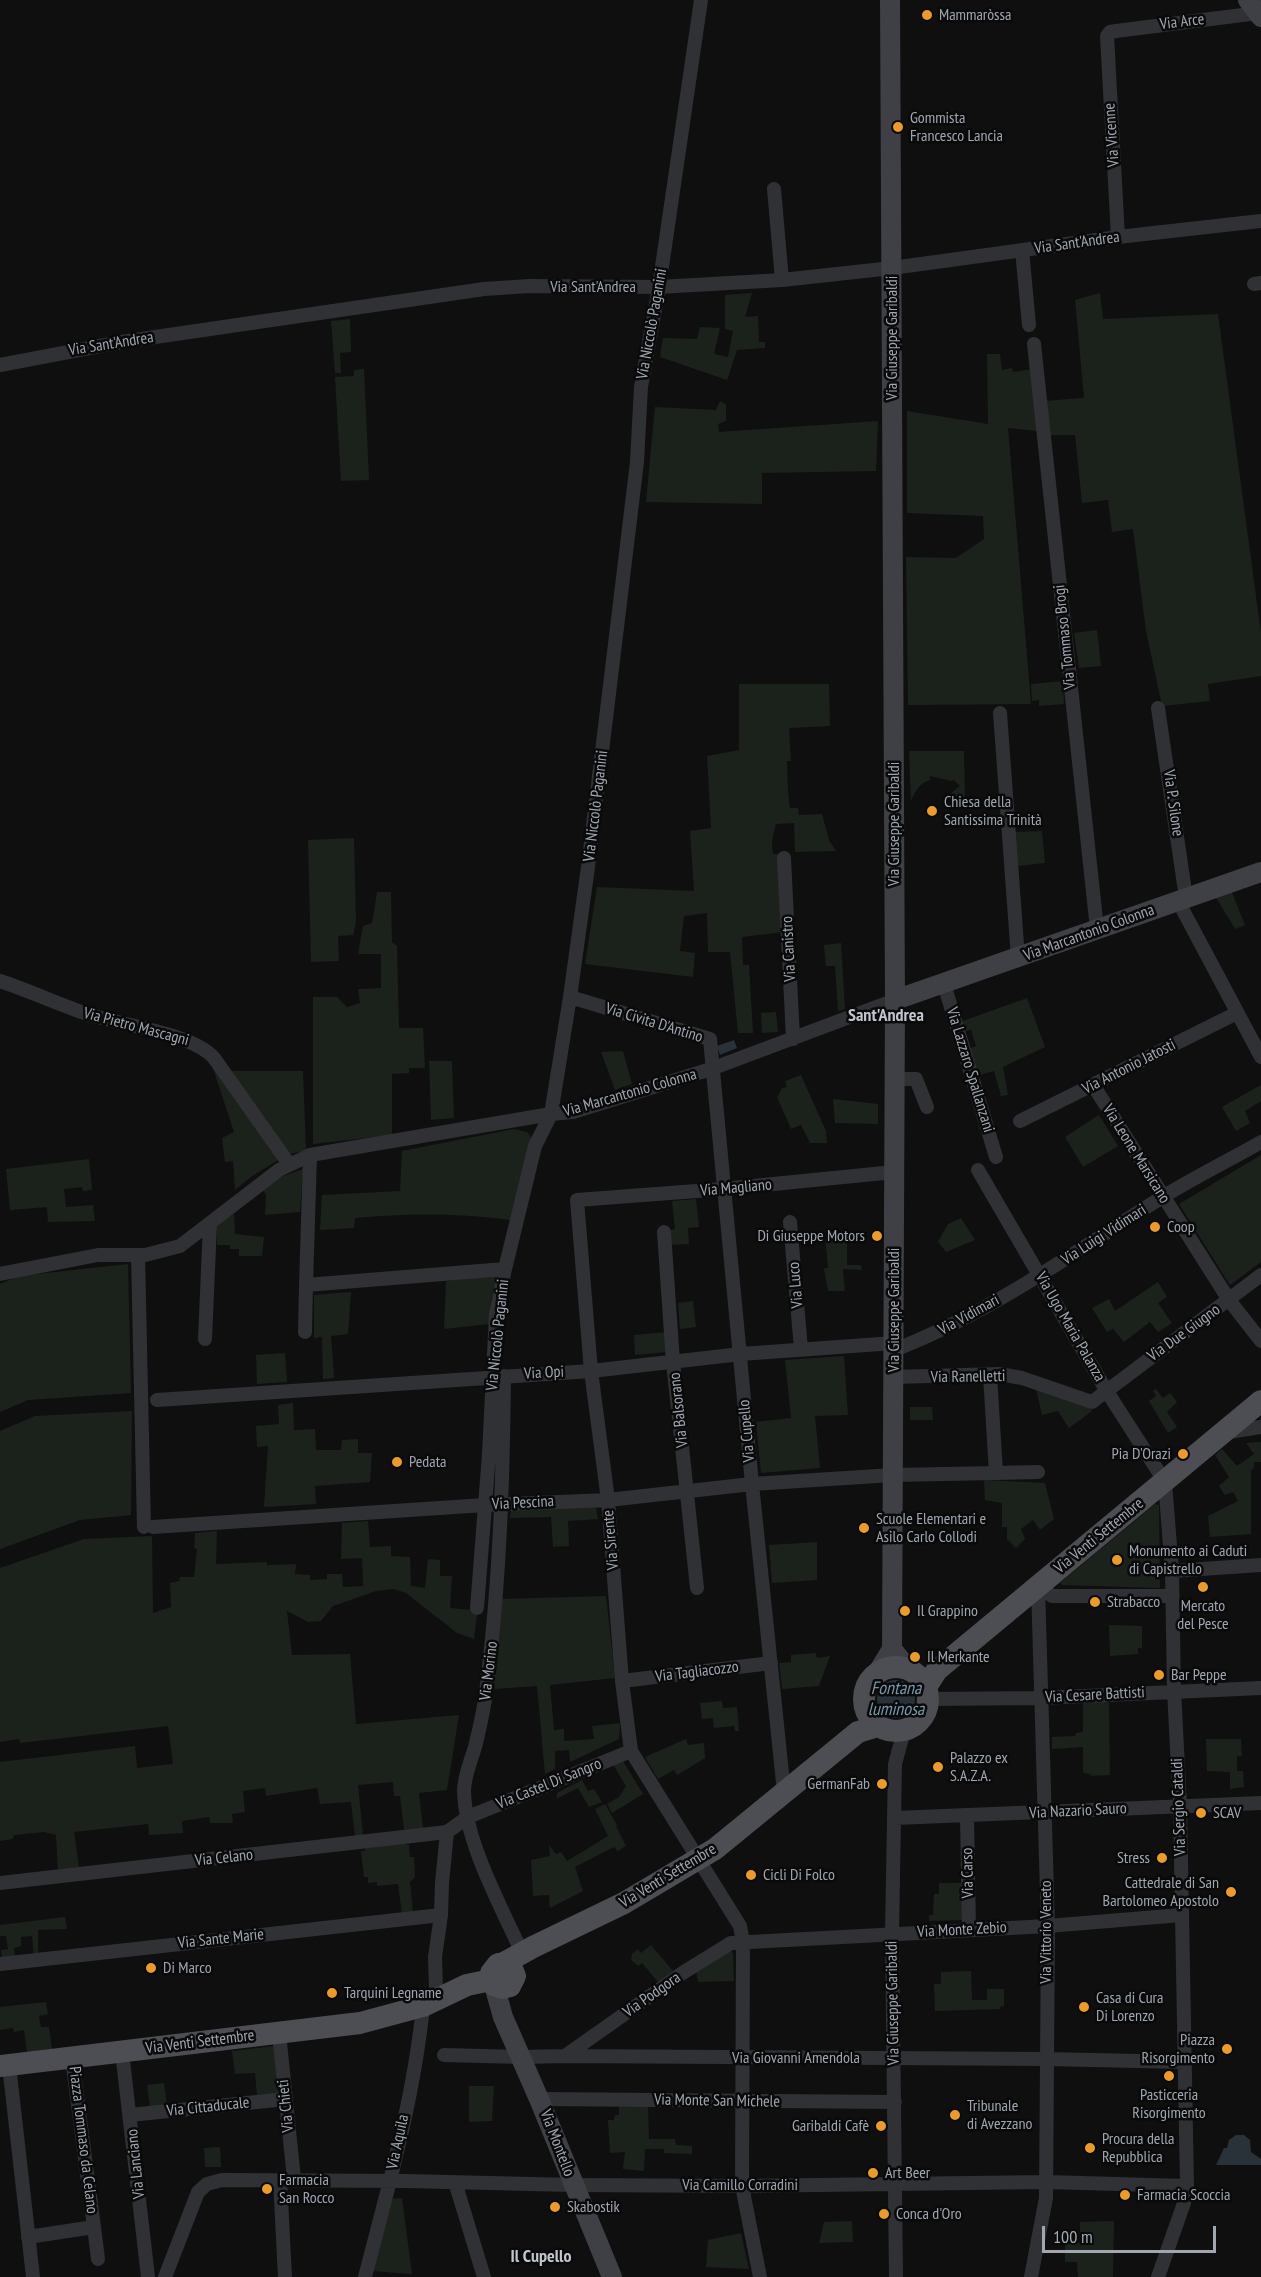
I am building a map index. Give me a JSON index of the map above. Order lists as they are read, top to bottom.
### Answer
{
  "streets": {
    "main road": ["Via Venti Settembre"],
    "street": [
      "Via Arce",
      "Via Vicenne",
      "Via Sant'Andrea",
      "Via Niccolò Paganini",
      "Via Giuseppe Garibaldi",
      "Via Tommaso Brogi",
      "Via P. Silone",
      "Via Marcantonio Colonna",
      "Via Canistro",
      "Via Civita D'Antino",
      "Via Pietro Mascagni",
      "Via Antonio Jatosti",
      "Via Lazzaro Spallanzani",
      "Via Leone Marsicano",
      "Via Magliano",
      "Via Luigi Vidimari",
      "Via Luco",
      "Via Vidimari",
      "Via Ugo Maria Palanza",
      "Via Due Giugno",
      "Via Opi",
      "Via Ranelletti",
      "Via Balsorano",
      "Via Cupello",
      "Via Pescina",
      "Via Sirente",
      "Via Morino",
      "Via Tagliacozzo",
      "Via Cesare Battisti",
      "Via Castel Di Sangro",
      "Via Sergio Cataldi",
      "Via Nazario Sauro",
      "Via Celano",
      "Via Carso",
      "Via Monte Zebio",
      "Via Vittorio Veneto",
      "Via Sante Marie",
      "Via Podgora",
      "Via Giovanni Amendola",
      "Via Monte San Michele",
      "Via Chieti",
      "Via Cittaducale",
      "Piazza Tommaso da Celano",
      "Via Aquila",
      "Via Montello",
      "Via Lanciano",
      "Via Camillo Corradini"
    ]
  },
  "crossings": [
    ["Via Arce", "Via Vicenne"],
    ["Via Vicenne", "Via Sant'Andrea"],
    ["Via Sant'Andrea", "Via Niccolò Paganini"],
    ["Via Sant'Andrea", "Via Giuseppe Garibaldi"],
    ["Via Niccolò Paganini", "Via Marcantonio Colonna"],
    ["Via Niccolò Paganini", "Via Civita D'Antino"],
    ["Via Niccolò Paganini", "Via Opi"],
    ["Via Niccolò Paganini", "Via Pescina"],
    ["Via Niccolò Paganini", "Via Morino"],
    ["Via Giuseppe Garibaldi", "Via Marcantonio Colonna"],
    ["Via Giuseppe Garibaldi", "Via Magliano"],
    ["Via Giuseppe Garibaldi", "Via Vidimari"],
    ["Via Giuseppe Garibaldi", "Via Opi"],
    ["Via Giuseppe Garibaldi", "Via Ranelletti"],
    ["Via Giuseppe Garibaldi", "Via Pescina"],
    ["Via Giuseppe Garibaldi", "Via Venti Settembre"],
    ["Via Giuseppe Garibaldi", "Via Cesare Battisti"],
    ["Via Giuseppe Garibaldi", "Via Nazario Sauro"],
    ["Via Giuseppe Garibaldi", "Via Monte Zebio"],
    ["Via Giuseppe Garibaldi", "Via Giovanni Amendola"],
    ["Via Giuseppe Garibaldi", "Via Monte San Michele"],
    ["Via Giuseppe Garibaldi", "Via Camillo Corradini"],
    ["Via Tommaso Brogi", "Via Marcantonio Colonna"],
    ["Via P. Silone", "Via Marcantonio Colonna"],
    ["Via P. Silone", "Via Antonio Jatosti"],
    ["Via Marcantonio Colonna", "Via Canistro"],
    ["Via Marcantonio Colonna", "Via Civita D'Antino"],
    ["Via Marcantonio Colonna", "Via Pietro Mascagni"],
    ["Via Marcantonio Colonna", "Via Lazzaro Spallanzani"],
    ["Via Marcantonio Colonna", "Via Cupello"],
    ["Via Marcantonio Colonna", "Via Pescina"],
    ["Via Civita D'Antino", "Via Cupello"],
    ["Via Antonio Jatosti", "Via Leone Marsicano"],
    ["Via Leone Marsicano", "Via Luigi Vidimari"],
    ["Via Leone Marsicano", "Via Due Giugno"],
    ["Via Magliano", "Via Cupello"],
    ["Via Magliano", "Via Sirente"],
    ["Via Luigi Vidimari", "Via Vidimari"],
    ["Via Luigi Vidimari", "Via Ugo Maria Palanza"],
    ["Via Luco", "Via Opi"],
    ["Via Vidimari", "Via Ugo Maria Palanza"],
    ["Via Vidimari", "Via Opi"],
    ["Via Ugo Maria Palanza", "Via Due Giugno"],
    ["Via Ugo Maria Palanza", "Via Ranelletti"],
    ["Via Ugo Maria Palanza", "Via Venti Settembre"],
    ["Via Ugo Maria Palanza", "Via Sergio Cataldi"],
    ["Via Due Giugno", "Via Ranelletti"],
    ["Via Opi", "Via Balsorano"],
    ["Via Opi", "Via Cupello"],
    ["Via Opi", "Via Sirente"],
    ["Via Opi", "Via Morino"],
    ["Via Balsorano", "Via Pescina"],
    ["Via Cupello", "Via Pescina"],
    ["Via Cupello", "Via Venti Settembre"],
    ["Via Cupello", "Via Tagliacozzo"],
    ["Via Pescina", "Via Sirente"],
    ["Via Pescina", "Via Morino"],
    ["Via Venti Settembre", "Via Sirente"],
    ["Via Venti Settembre", "Via Morino"],
    ["Via Venti Settembre", "Via Cesare Battisti"],
    ["Via Venti Settembre", "Via Sergio Cataldi"],
    ["Via Venti Settembre", "Via Vittorio Veneto"],
    ["Via Venti Settembre", "Via Chieti"],
    ["Via Venti Settembre", "Piazza Tommaso da Celano"],
    ["Via Venti Settembre", "Via Aquila"],
    ["Via Venti Settembre", "Via Montello"],
    ["Via Venti Settembre", "Via Lanciano"],
    ["Via Sirente", "Via Tagliacozzo"],
    ["Via Sirente", "Via Castel Di Sangro"],
    ["Via Sirente", "Via Monte Zebio"],
    ["Via Sirente", "Via Podgora"],
    ["Via Sirente", "Via Giovanni Amendola"],
    ["Via Sirente", "Via Monte San Michele"],
    ["Via Sirente", "Via Camillo Corradini"],
    ["Via Morino", "Via Castel Di Sangro"],
    ["Via Morino", "Via Montello"],
    ["Via Cesare Battisti", "Via Sergio Cataldi"],
    ["Via Cesare Battisti", "Via Vittorio Veneto"],
    ["Via Sergio Cataldi", "Via Nazario Sauro"],
    ["Via Sergio Cataldi", "Via Monte Zebio"],
    ["Via Sergio Cataldi", "Via Giovanni Amendola"],
    ["Via Sergio Cataldi", "Via Camillo Corradini"],
    ["Via Nazario Sauro", "Via Carso"],
    ["Via Nazario Sauro", "Via Vittorio Veneto"],
    ["Via Carso", "Via Monte Zebio"],
    ["Via Monte Zebio", "Via Vittorio Veneto"],
    ["Via Monte Zebio", "Via Podgora"],
    ["Via Vittorio Veneto", "Via Giovanni Amendola"],
    ["Via Vittorio Veneto", "Via Camillo Corradini"],
    ["Via Podgora", "Via Giovanni Amendola"],
    ["Via Giovanni Amendola", "Via Montello"],
    ["Via Monte San Michele", "Via Montello"],
    ["Via Chieti", "Via Cittaducale"],
    ["Via Chieti", "Via Camillo Corradini"],
    ["Via Cittaducale", "Via Lanciano"],
    ["Via Aquila", "Via Camillo Corradini"],
    ["Via Montello", "Via Camillo Corradini"]
  ],
  "districts": ["Sant'Andrea", "Il Cupello"],
  "water": ["Fontana luminosa"],
  "places": [
    "Mammaròssa",
    "Gommista Francesco Lancia",
    "Chiesa della Santissima Trinità",
    "Coop",
    "Di Giuseppe Motors",
    "Pia D'Orazi",
    "Pedata",
    "Scuole Elementari e Asilo Carlo Collodi",
    "Monumento ai Caduti di Capistrello",
    "Mercato del Pesce",
    "Strabacco",
    "Il Grappino",
    "Il Merkante",
    "Bar Peppe",
    "Palazzo ex S.A.Z.A.",
    "GermanFab",
    "SCAV",
    "Stress",
    "Cicli Di Folco",
    "Cattedrale di San Bartolomeo Apostolo",
    "Di Marco",
    "Tarquini Legname",
    "Casa di Cura Di Lorenzo",
    "Piazza Risorgimento",
    "Pasticceria Risorgimento",
    "Tribunale di Avezzano",
    "Garibaldi Cafè",
    "Procura della Repubblica",
    "Art Beer",
    "Farmacia San Rocco",
    "Farmacia Scoccia",
    "Skabostik",
    "Conca d'Oro"
  ],
  "scale_bar": "100 m"
}
